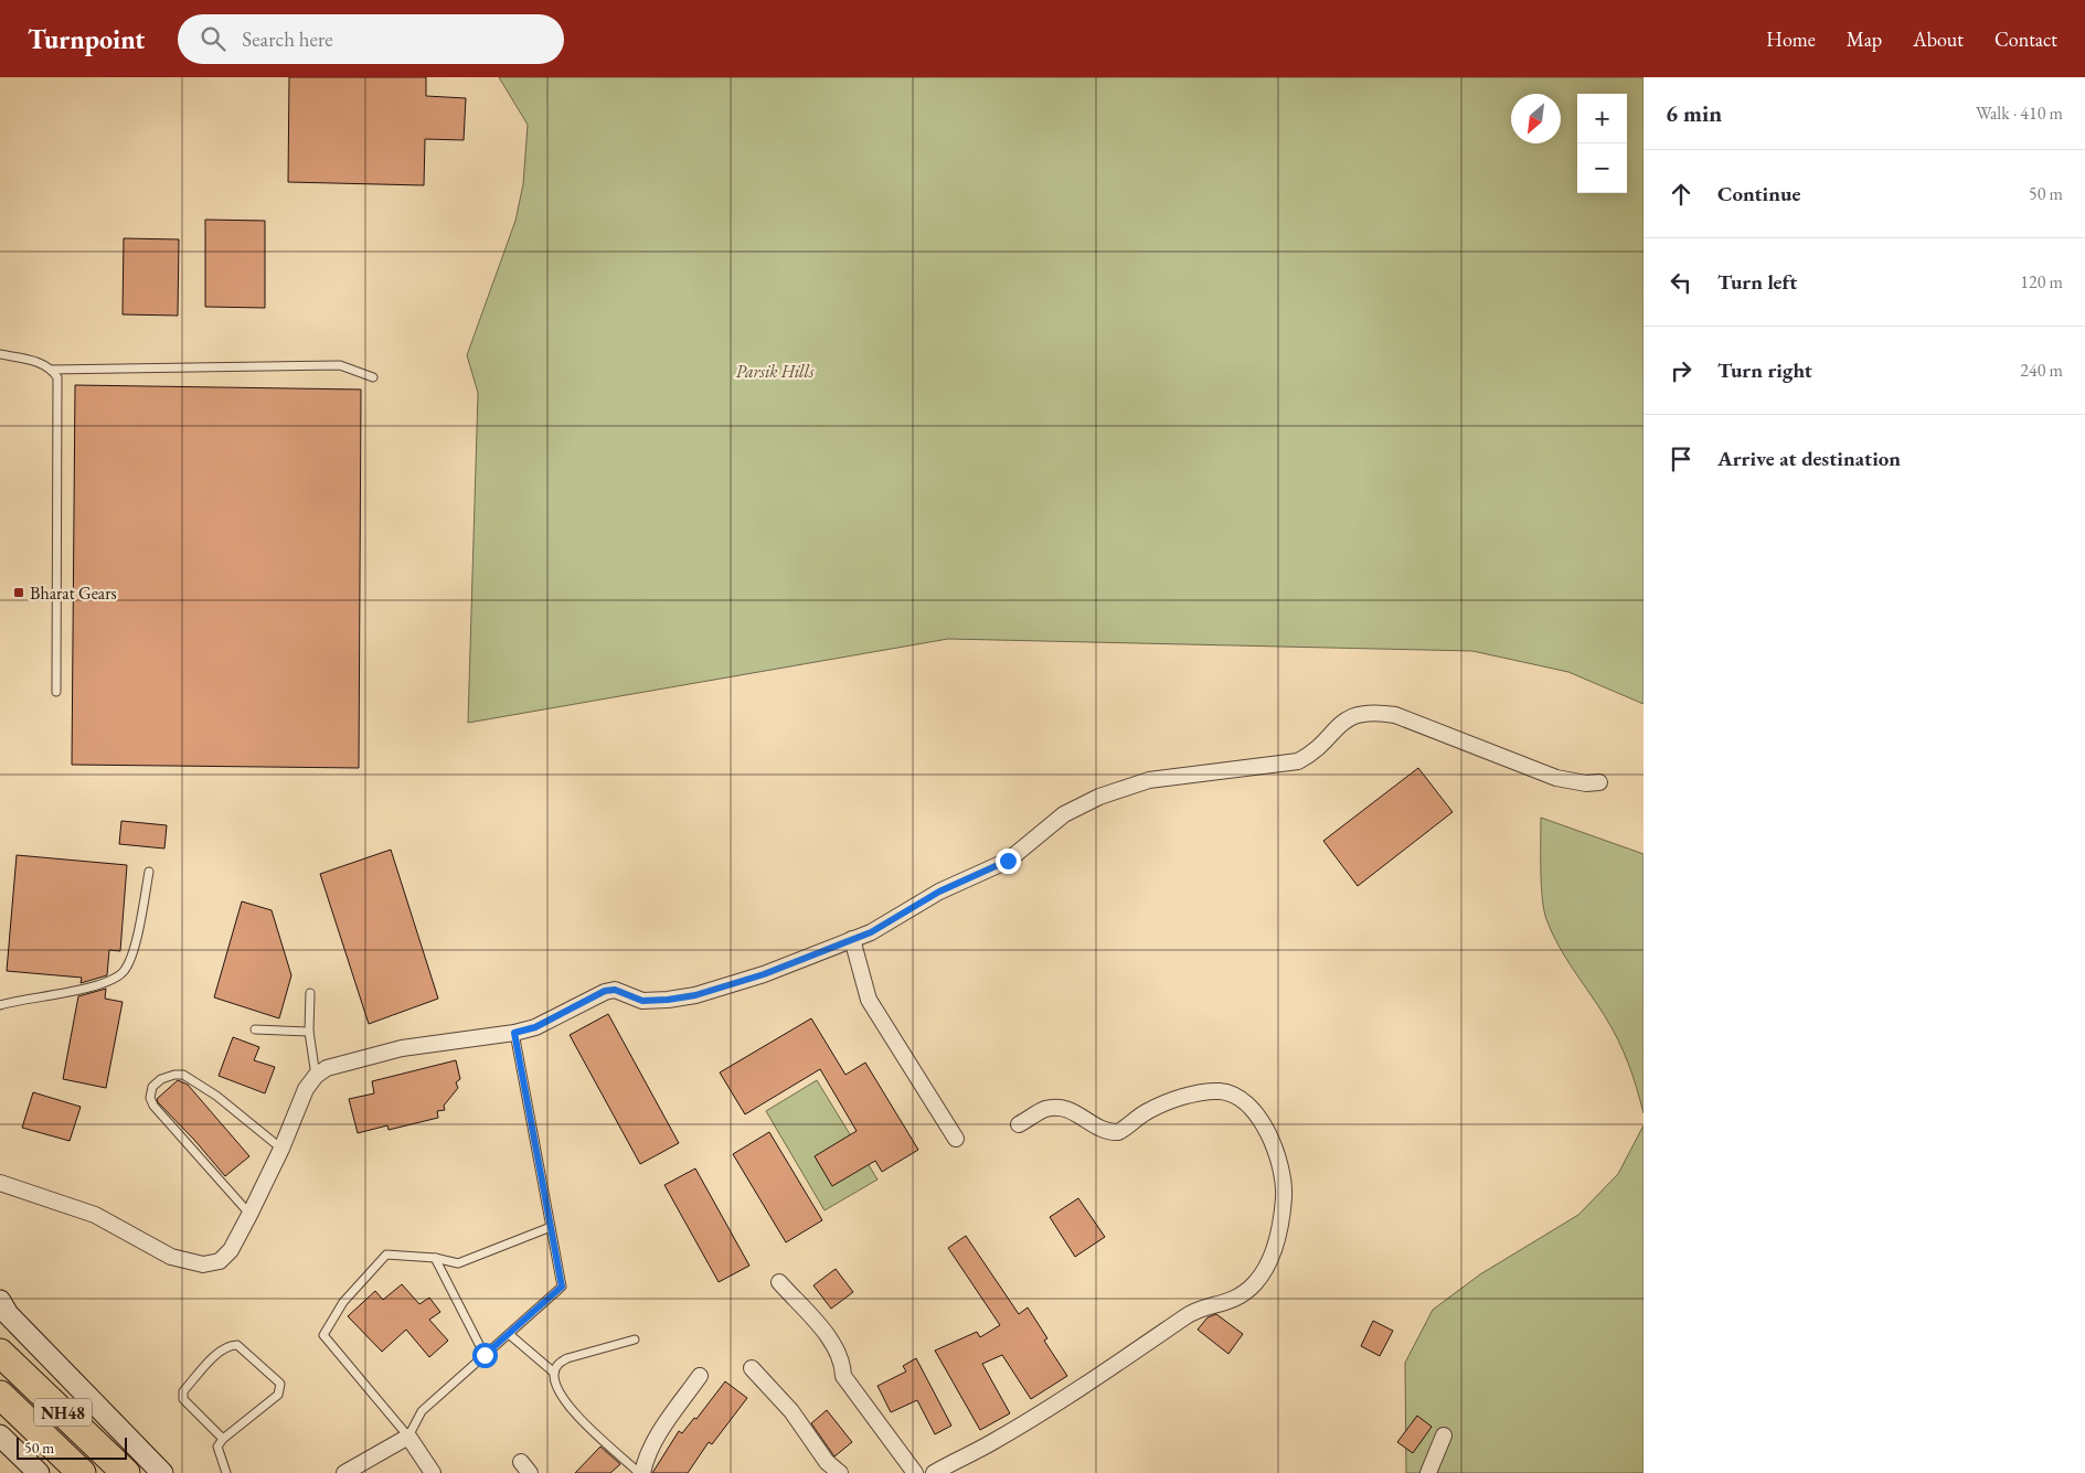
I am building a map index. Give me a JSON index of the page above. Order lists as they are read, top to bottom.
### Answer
{
  "streets": {
    "highway": ["NH48"]
  },
  "parks": ["Parsik Hills"],
  "places": {
    "transit": ["Bharat Gears"]
  },
  "scale_bar": "50 m",
  "north": "bottom left",
  "page": {
    "header": "Turnpoint",
    "search": "Search here",
    "nav": [
      "Home",
      "Map",
      "About",
      "Contact"
    ],
    "heading": ["6 min", "Walk · 410 m"],
    "map_buttons": ["+", "−"],
    "list": [
      ["Continue", "50 m"],
      ["Turn left", "120 m"],
      ["Turn right", "240 m"],
      "Arrive at destination"
    ],
    "scale": "50 m"
  }
}
